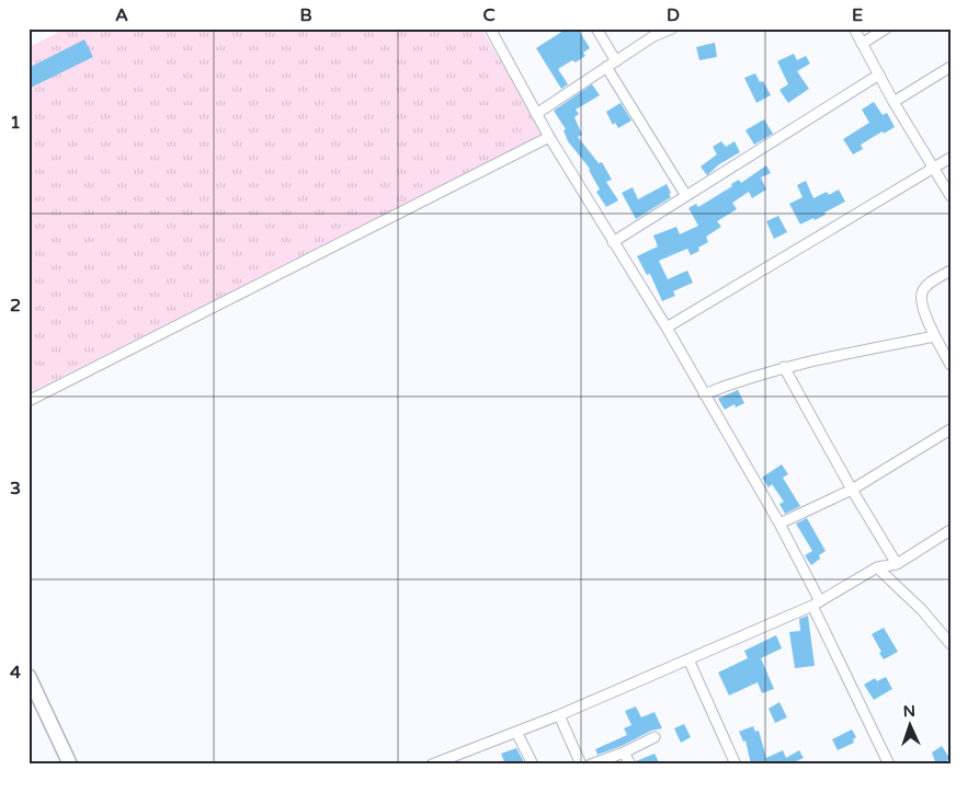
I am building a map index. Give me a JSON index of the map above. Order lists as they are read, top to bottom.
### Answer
{
  "north": "top",
  "grid": {
    "columns": [
      "A",
      "B",
      "C",
      "D",
      "E"
    ],
    "rows": [
      "1",
      "2",
      "3",
      "4"
    ]
  }
}
